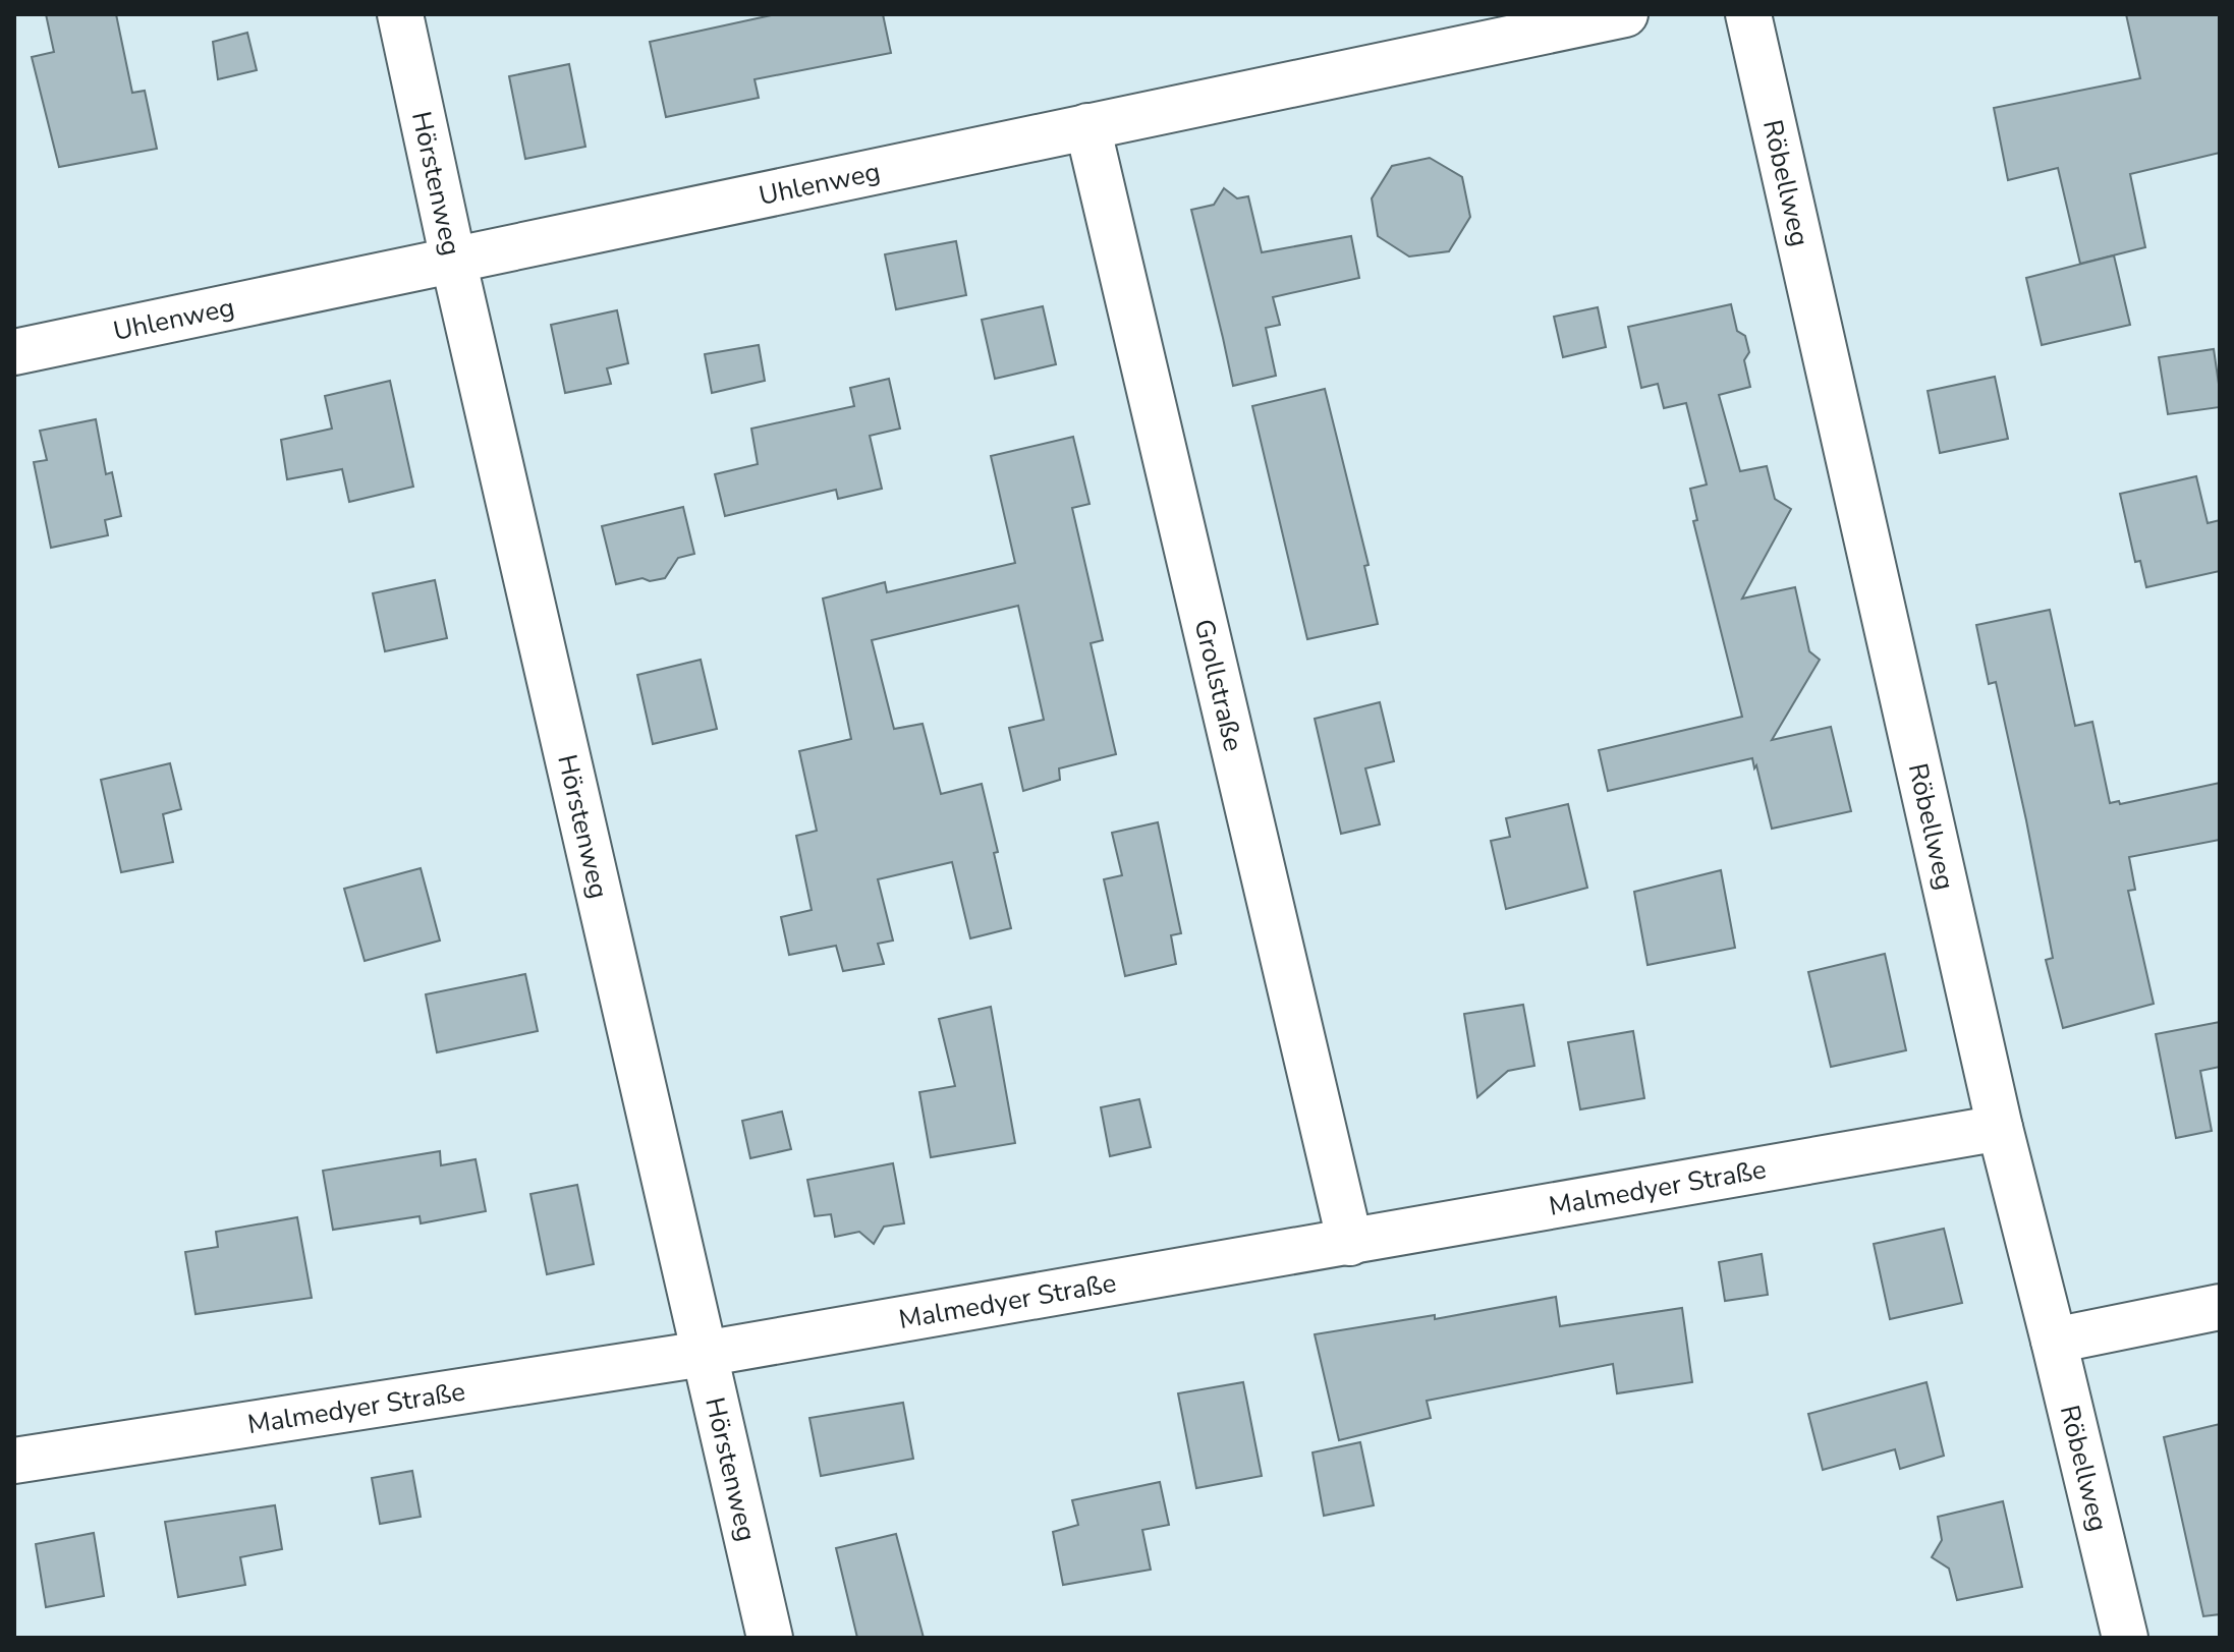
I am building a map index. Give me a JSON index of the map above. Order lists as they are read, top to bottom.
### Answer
{
  "streets": {
    "street": [
      "Uhlenweg",
      "Hörstenweg",
      "Röbellweg",
      "Grollstraße",
      "Malmedyer Straße"
    ]
  },
  "crossings": [
    ["Uhlenweg", "Hörstenweg"],
    ["Uhlenweg", "Grollstraße"],
    ["Hörstenweg", "Malmedyer Straße"],
    ["Röbellweg", "Malmedyer Straße"],
    ["Grollstraße", "Malmedyer Straße"]
  ]
}
